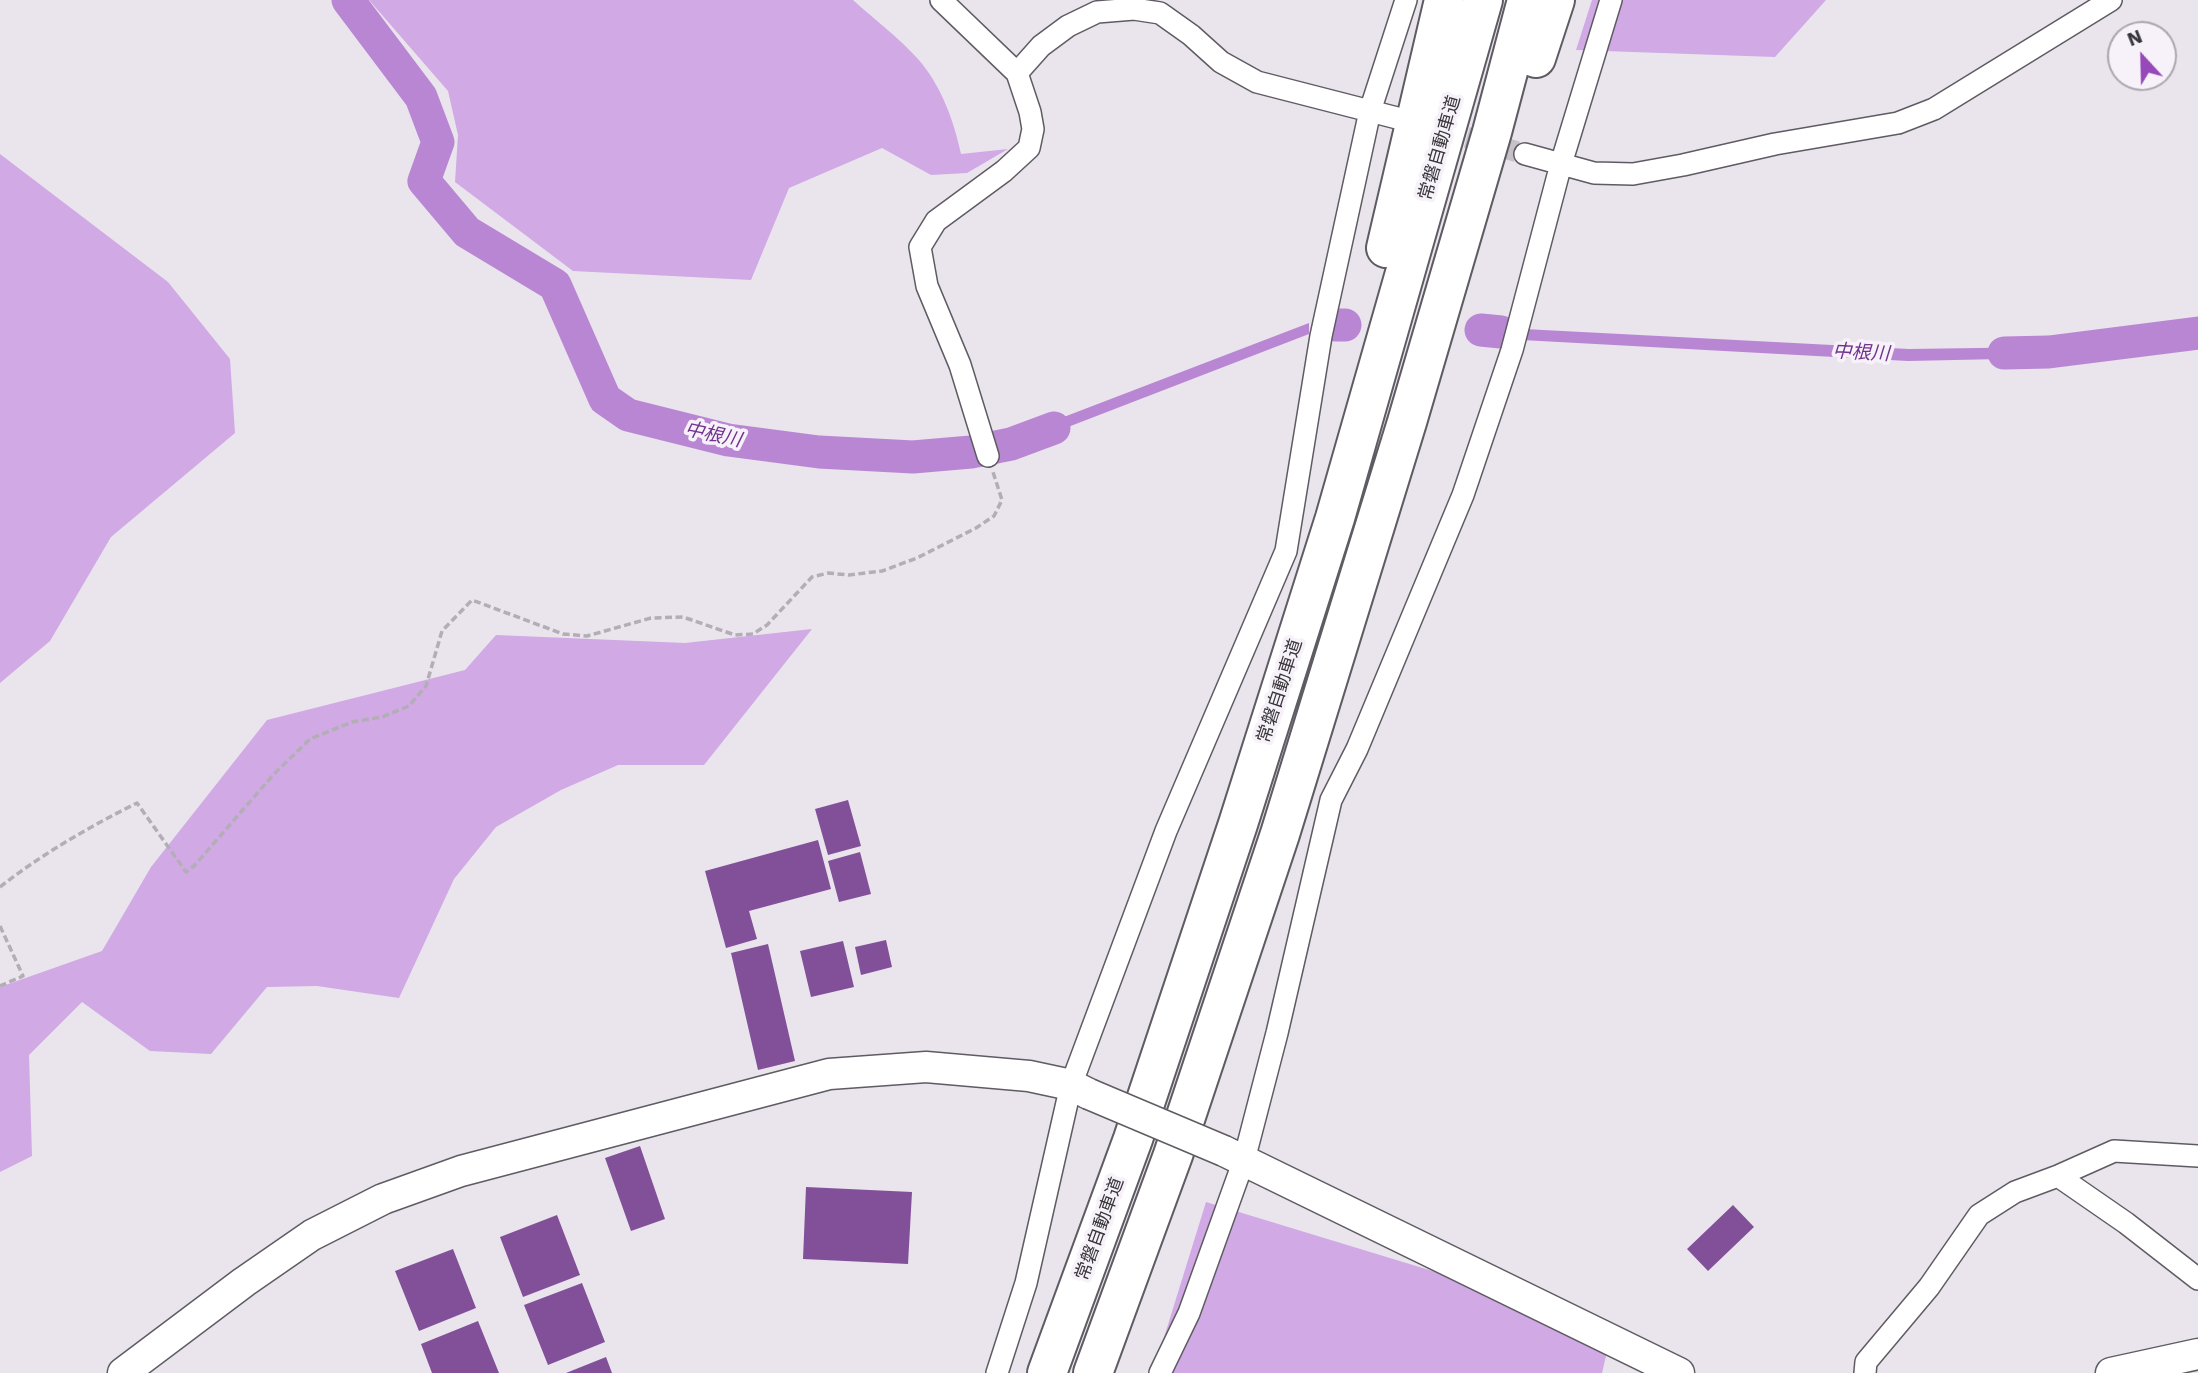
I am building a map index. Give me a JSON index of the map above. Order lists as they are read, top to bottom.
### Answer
{
  "streets": {
    "highway": ["常磐自動車道"]
  },
  "water": ["中根川"],
  "north": "top"
}
